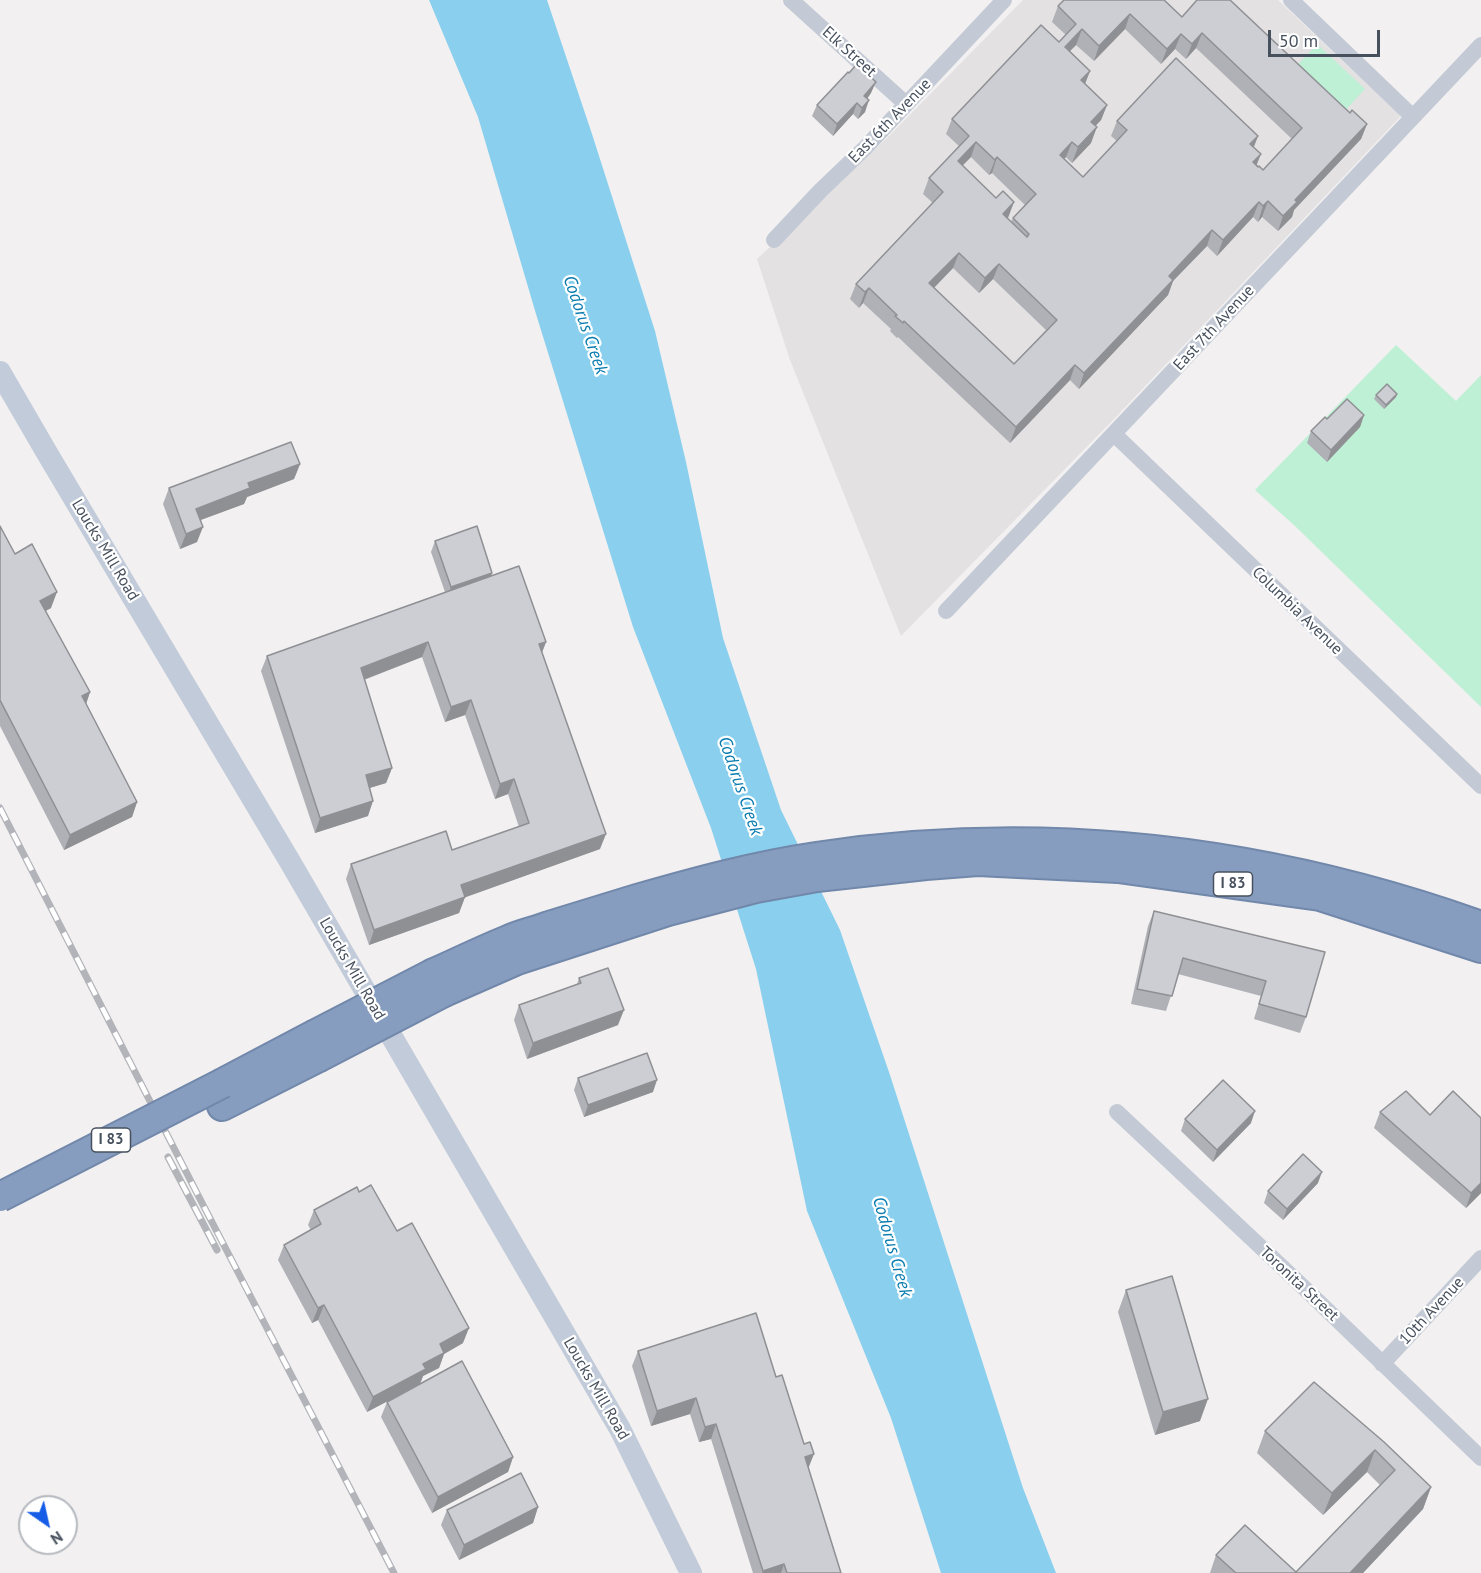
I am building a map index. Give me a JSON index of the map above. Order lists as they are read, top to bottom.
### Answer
{
  "streets": {
    "highway": ["I 83"],
    "street": [
      "Elk Street",
      "East 6th Avenue",
      "East 7th Avenue",
      "Loucks Mill Road",
      "Columbia Avenue",
      "Toronita Street",
      "10th Avenue"
    ]
  },
  "crossings": [
    ["Elk Street", "East 6th Avenue"],
    ["East 7th Avenue", "Columbia Avenue"],
    ["Toronita Street", "10th Avenue"]
  ],
  "water": ["Codorus Creek"],
  "scale_bar": "50 m",
  "north": "bottom right"
}
